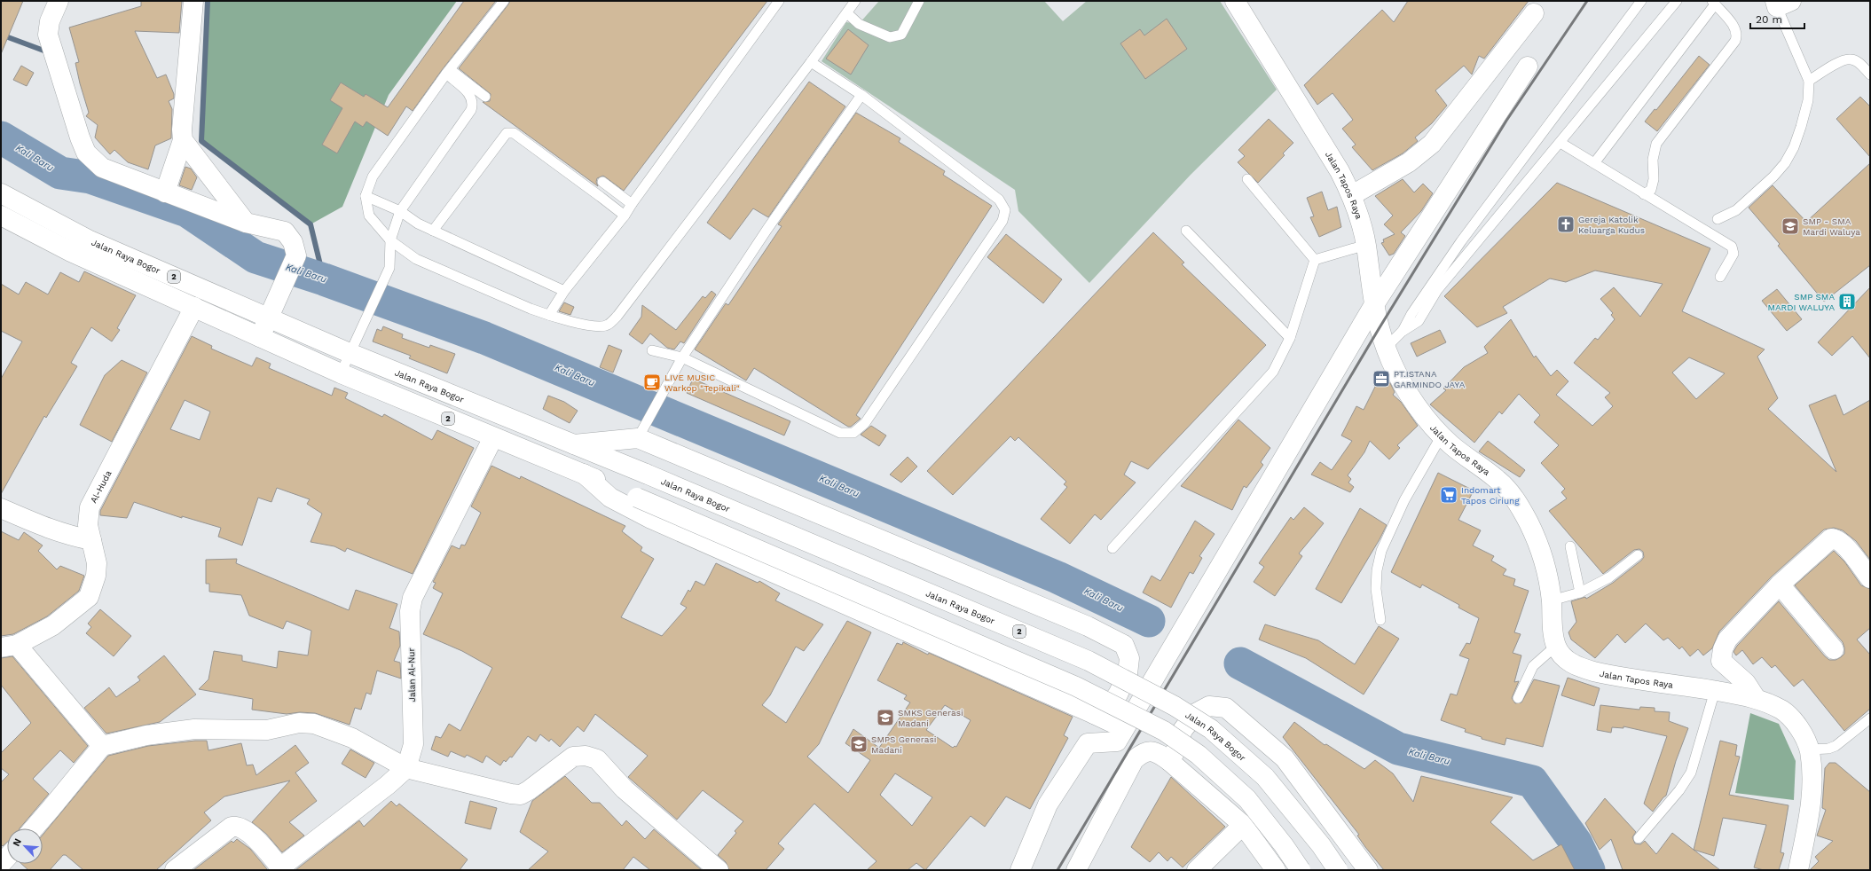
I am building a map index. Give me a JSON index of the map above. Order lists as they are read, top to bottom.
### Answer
{
  "streets": {
    "main road": [
      "Jalan Tapos Raya",
      "Jalan Raya Bogor",
      "2",
      "Al-Huda",
      "Jalan Al-Nur"
    ]
  },
  "crossings": [
    ["2", "Al-Huda"],
    ["2", "Jalan Al-Nur"]
  ],
  "water": ["Kali Baru"],
  "places": {
    "church": ["Gereja Katolik Keluarga Kudus"],
    "school or university": ["SMP - SMA Mardi Waluya", "SMKS Generasi Madani", "SMPS Generasi Madani"],
    "building": ["SMP SMA MARDI WALUYA"],
    "office": ["PT.ISTANA GARMINDO JAYA"],
    "cafe": ["LIVE MUSIC Warkop \"Tepikali\""],
    "supermarket": ["Indomart Tapos Ciriung"]
  },
  "scale_bar": "20 m",
  "north": "top left"
}
